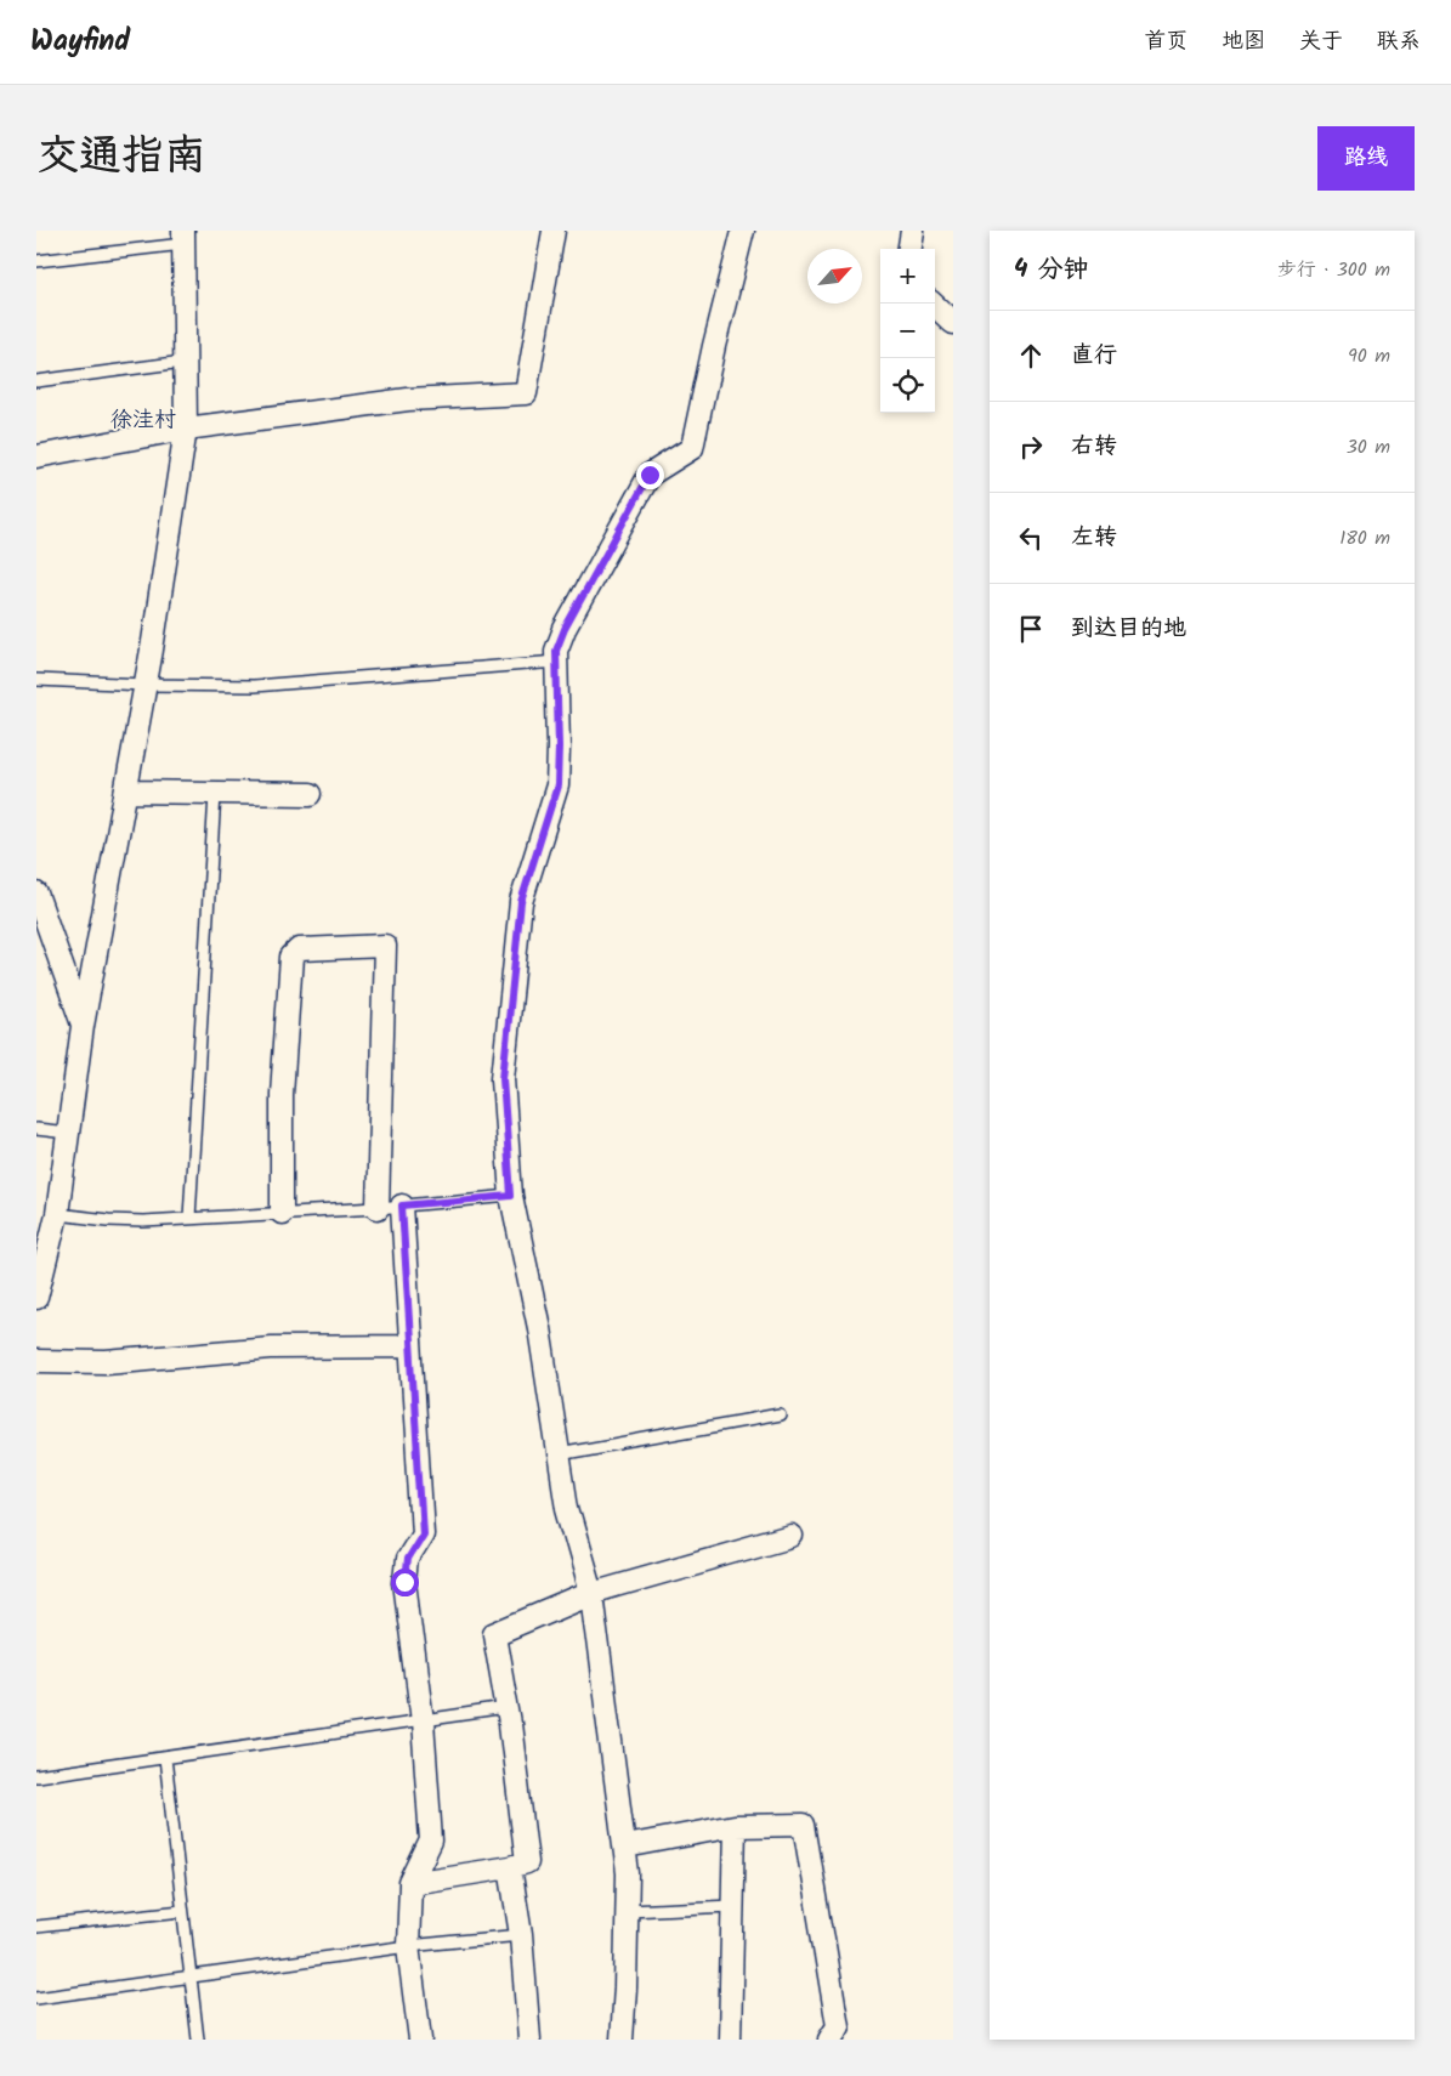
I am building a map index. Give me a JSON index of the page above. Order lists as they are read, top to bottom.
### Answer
{
  "districts": ["徐洼村"],
  "north": "top right",
  "page": {
    "header": "Wayfind",
    "nav": [
      "首页",
      "地图",
      "关于",
      "联系"
    ],
    "title": "交通指南",
    "buttons": "路线",
    "heading": ["4 分钟", "步行 · 300 m"],
    "map_buttons": ["+", "−"],
    "list": [
      ["直行", "90 m"],
      ["右转", "30 m"],
      ["左转", "180 m"],
      "到达目的地"
    ]
  }
}
